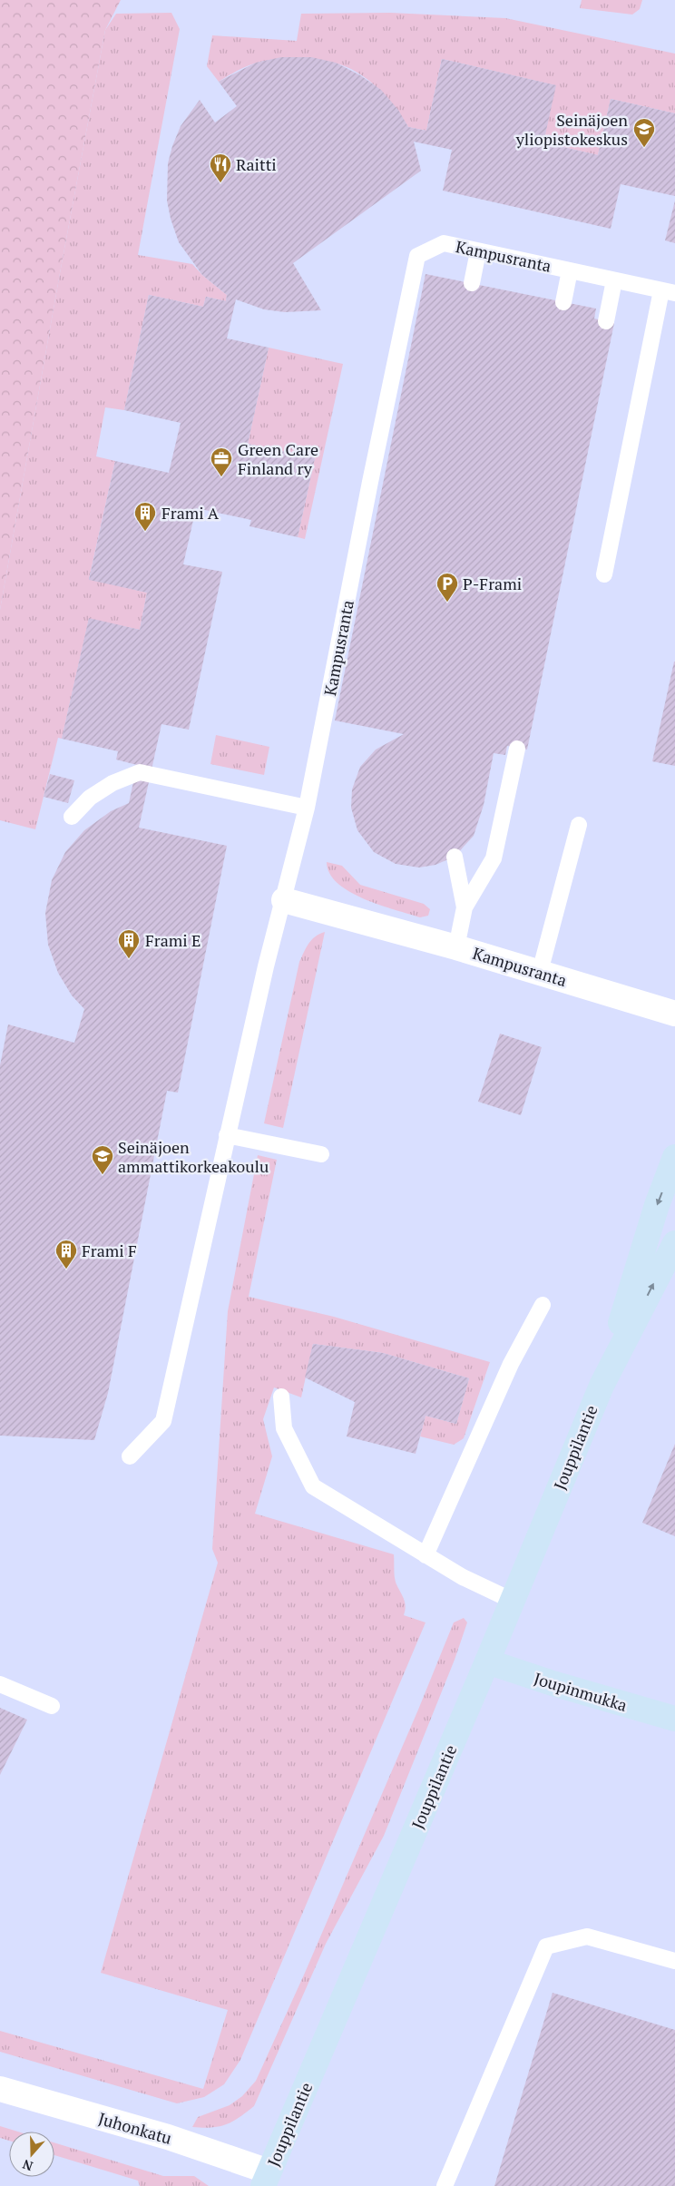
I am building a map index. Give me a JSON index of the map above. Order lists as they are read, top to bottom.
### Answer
{
  "streets": {
    "main road": ["Jouppilantie", "Joupinmukka"],
    "street": ["Kampusranta", "Juhonkatu"]
  },
  "crossings": [
    ["Jouppilantie", "Joupinmukka"],
    ["Jouppilantie", "Juhonkatu"]
  ],
  "places": {
    "school or university": ["Seinäjoen yliopistokeskus", "Seinäjoen ammattikorkeakoulu"],
    "restaurant": ["Raitti"],
    "office": ["Green Care Finland ry"],
    "building": ["Frami A", "Frami E", "Frami F"],
    "parking": ["P-Frami"]
  },
  "north": "bottom"
}
